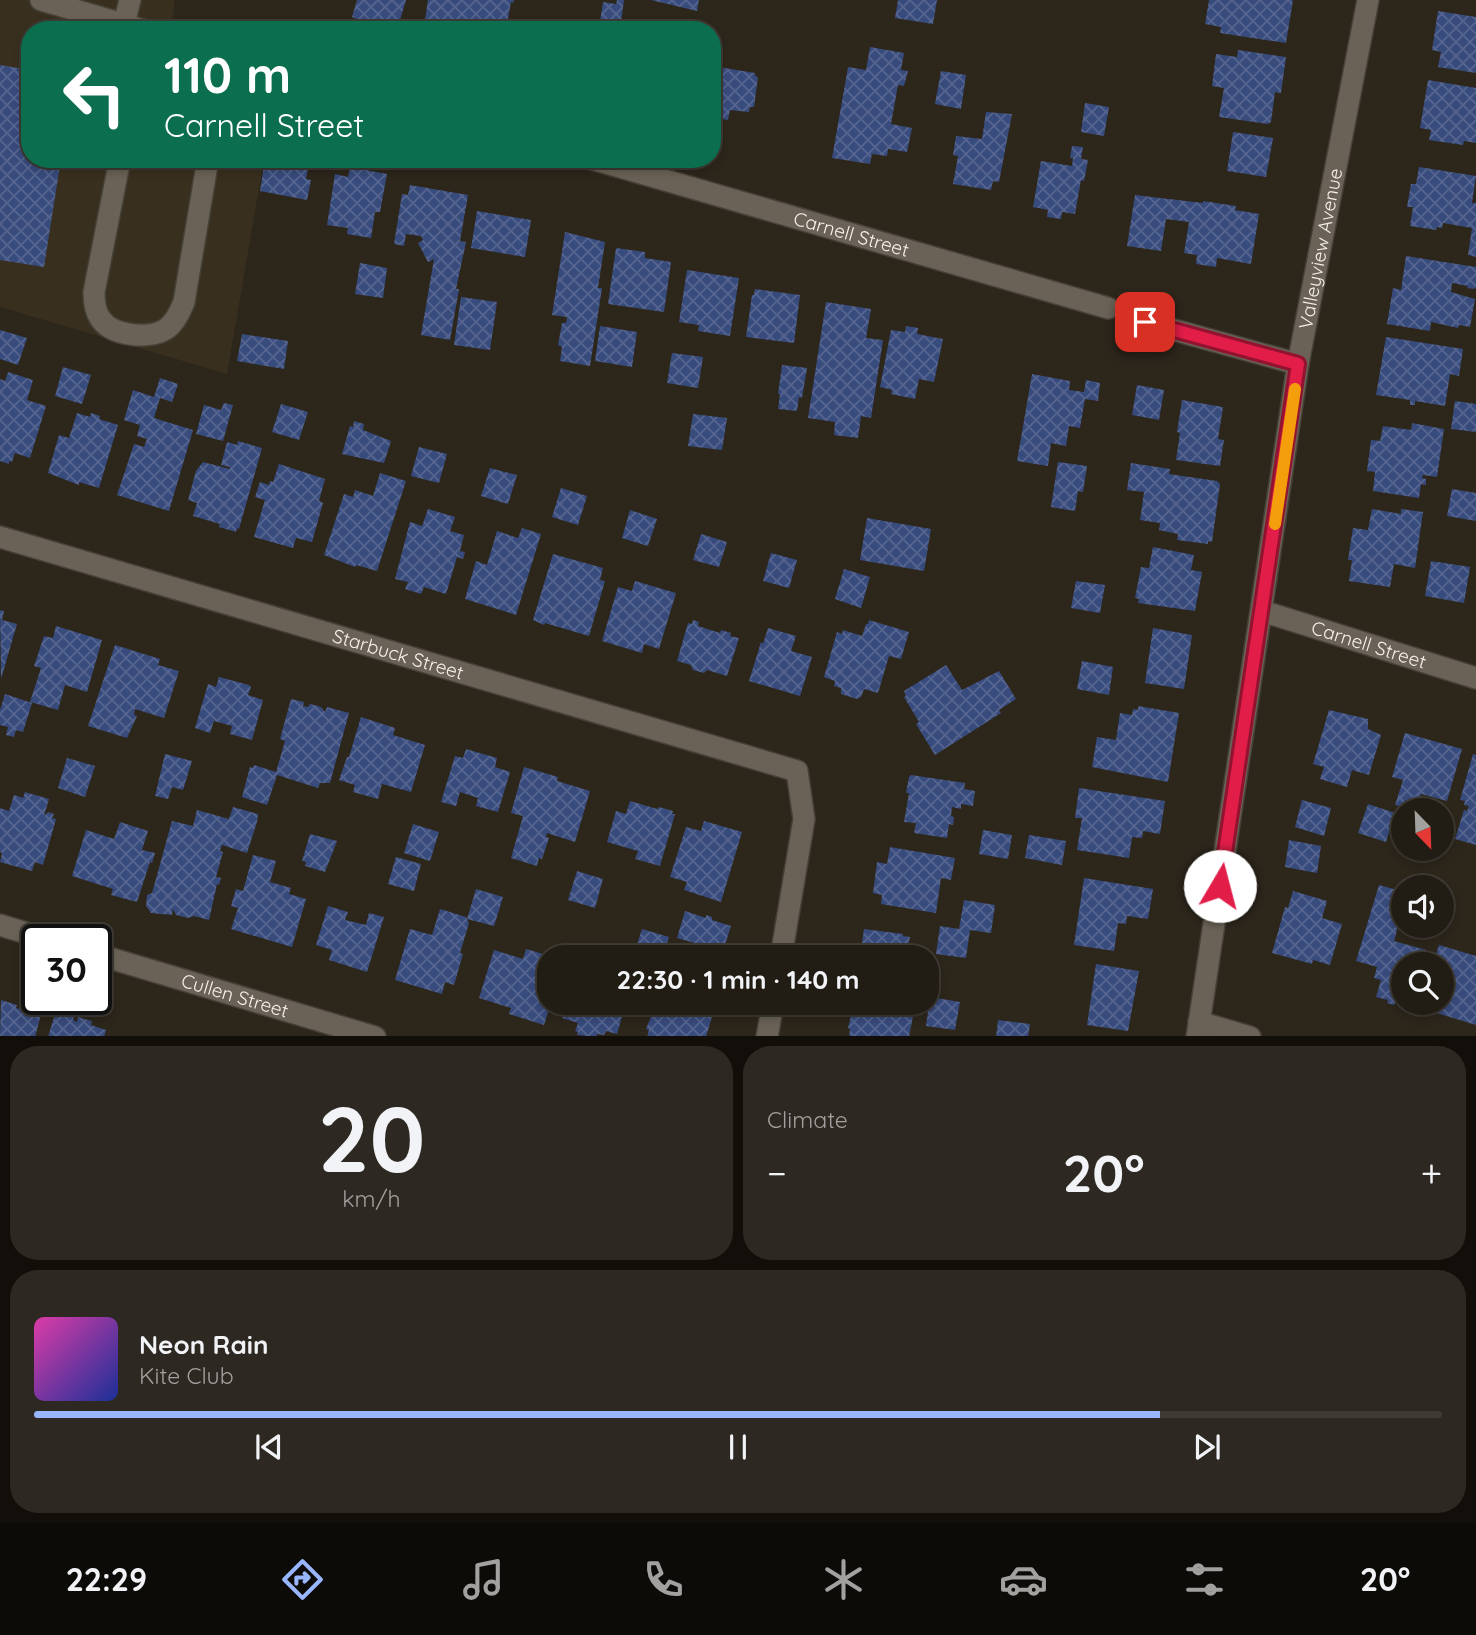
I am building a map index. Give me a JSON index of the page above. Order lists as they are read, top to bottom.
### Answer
{
  "streets": {
    "street": [
      "Carnell Street",
      "Valleyview Avenue",
      "Starbuck Street",
      "Cullen Street"
    ]
  },
  "crossings": [
    ["Carnell Street", "Valleyview Avenue"]
  ],
  "north": "bottom right",
  "page": {
    "turn": ["110 m", "Carnell Street"],
    "limit": "30",
    "trip": "22:30 · 1 min · 140 m",
    "tile": [
      ["20", "km/h"],
      "Climate"
    ],
    "heat": ["−", "20°", "+"],
    "song": ["Neon Rain", "Kite Club"],
    "tabs": ["22:29", "20°"]
  }
}
